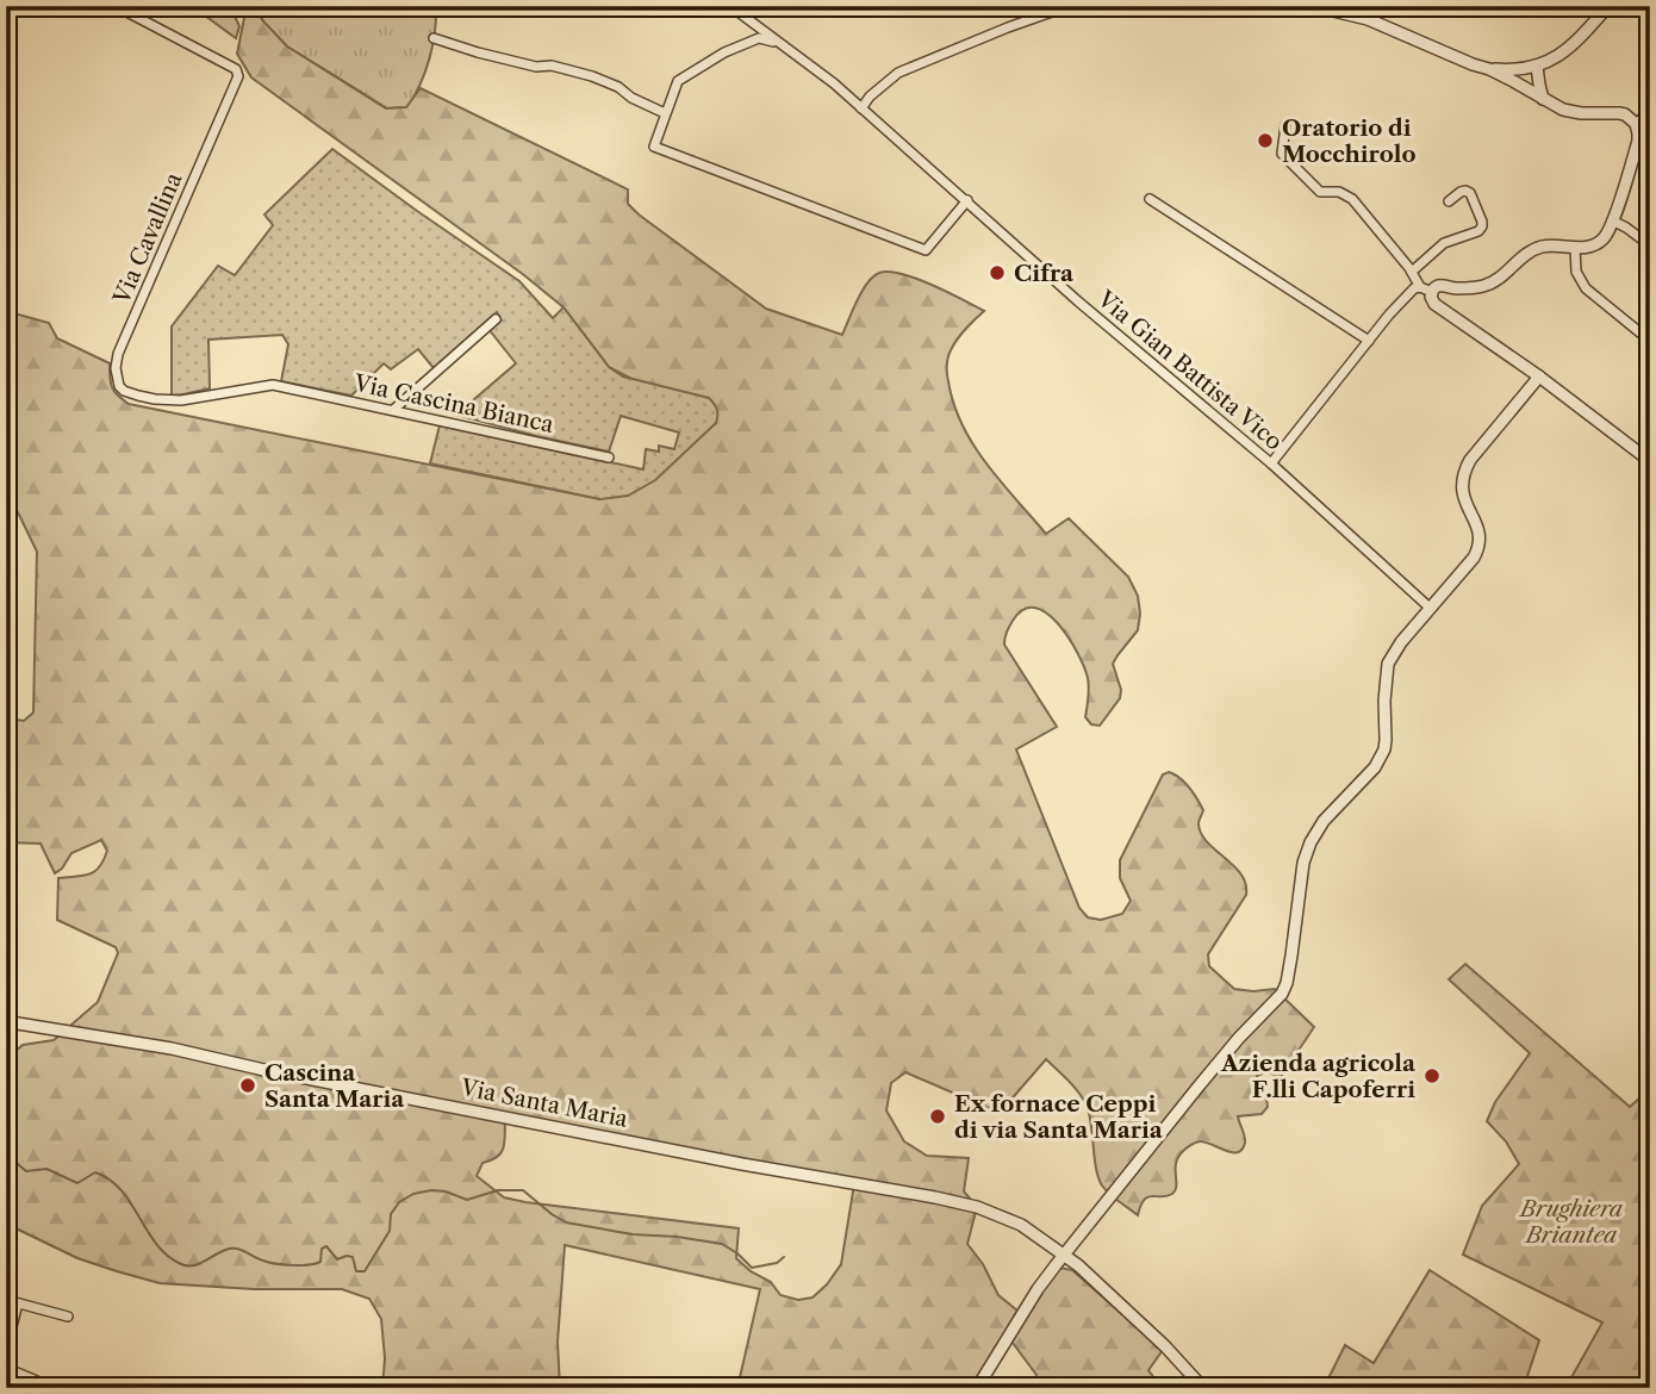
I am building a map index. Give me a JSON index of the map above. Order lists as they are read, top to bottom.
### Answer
{
  "streets": {
    "street": [
      "Via Cavallina",
      "Via Gian Battista Vico",
      "Via Cascina Bianca",
      "Via Santa Maria"
    ]
  },
  "crossings": [
    ["Via Cavallina", "Via Cascina Bianca"]
  ],
  "parks": ["Brughiera Briantea"],
  "places": [
    "Oratorio di Mocchirolo",
    "Cifra",
    "Azienda agricola F.lli Capoferri",
    "Cascina Santa Maria",
    "Ex fornace Ceppi di via Santa Maria"
  ]
}
